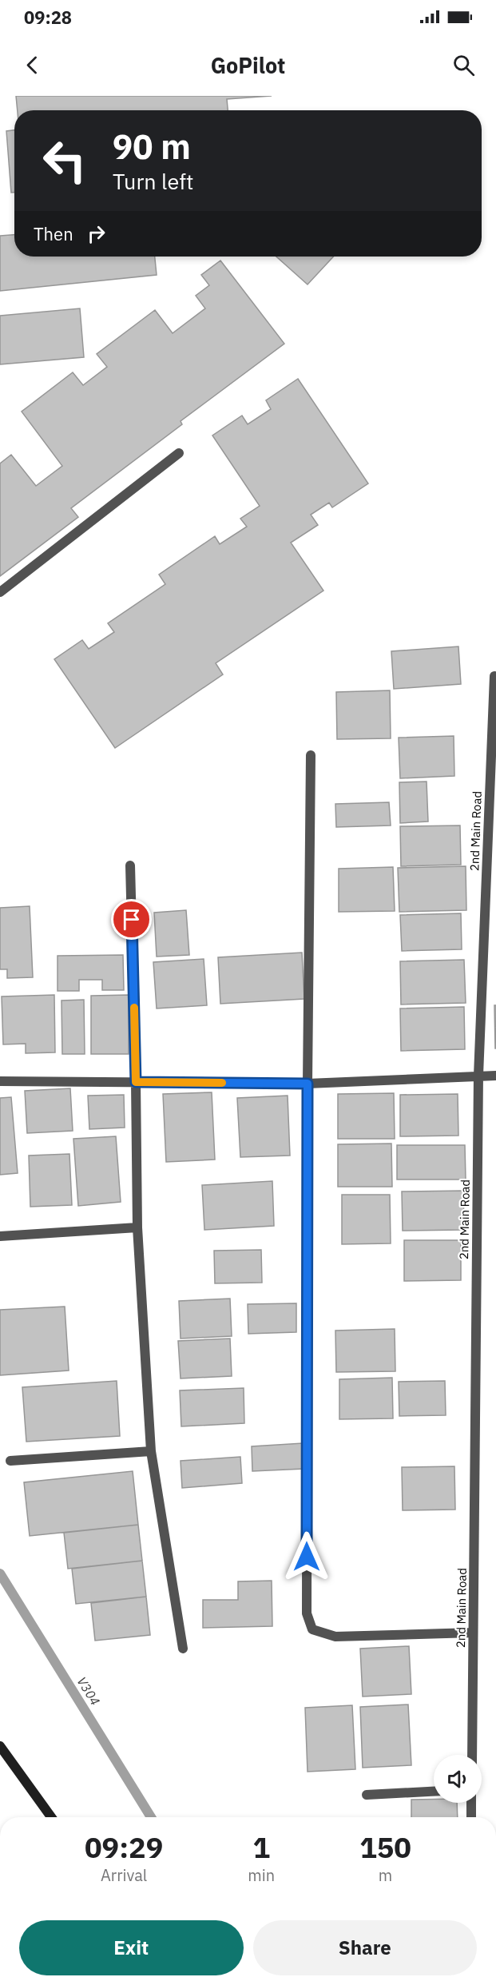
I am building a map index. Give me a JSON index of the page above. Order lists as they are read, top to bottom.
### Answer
{
  "streets": {
    "street": ["2nd Main Road"]
  },
  "water": ["V304"],
  "page": {
    "status": "09:28",
    "header": "GoPilot",
    "turn": ["90 m", "Turn left"],
    "then": "Then",
    "eta": [
      "09:29",
      "Arrival",
      "1",
      "min",
      "150",
      "m"
    ],
    "buttons": ["Exit", "Share"]
  }
}
